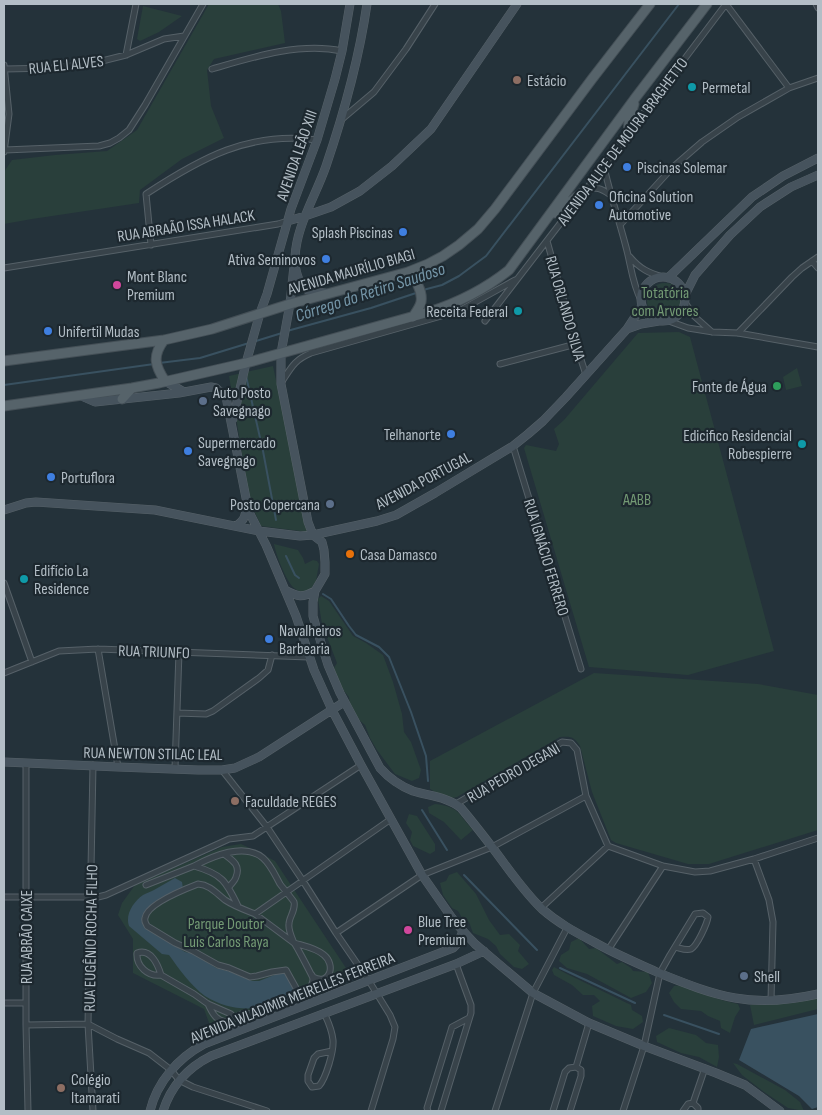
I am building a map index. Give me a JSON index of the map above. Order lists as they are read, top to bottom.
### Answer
{
  "streets": {
    "main road": [
      "AVENIDA LEÃO XIII",
      "RUA ABRAÃO ISSA HALACK",
      "AVENIDA MAURÍLIO BIAGI",
      "AVENIDA PORTUGAL",
      "RUA NEWTON STILAC LEAL",
      "AVENIDA WLADIMIR MEIRELLES FERREIRA"
    ],
    "street": [
      "RUA ELI ALVES",
      "AVENIDA ALICE DE MOURA BRAGHETTO",
      "RUA ORLANDO SILVA",
      "RUA IGNÁCIO FERRERO",
      "RUA TRIUNFO",
      "RUA PEDRO DEGANI",
      "RUA ABRÃO CAIXE",
      "RUA EUGÊNIO ROCHA FILHO"
    ]
  },
  "crossings": [
    ["AVENIDA ALICE DE MOURA BRAGHETTO", "RUA ORLANDO SILVA"],
    ["AVENIDA LEÃO XIII", "RUA ABRAÃO ISSA HALACK"],
    ["AVENIDA LEÃO XIII", "AVENIDA MAURÍLIO BIAGI"],
    ["RUA ORLANDO SILVA", "AVENIDA PORTUGAL"],
    ["AVENIDA PORTUGAL", "RUA IGNÁCIO FERRERO"],
    ["RUA NEWTON STILAC LEAL", "RUA ABRÃO CAIXE"],
    ["RUA NEWTON STILAC LEAL", "RUA EUGÊNIO ROCHA FILHO"]
  ],
  "water": ["Córrego do Retiro Saudoso"],
  "parks": ["Totatória com Arvores", "AABB", "Parque Doutor Luis Carlos Raya"],
  "places": [
    "Estácio",
    "Permetal",
    "Piscinas Solemar",
    "Oficina Solution Automotive",
    "Splash Piscinas",
    "Ativa Seminovos",
    "Mont Blanc Premium",
    "Receita Federal",
    "Unifertil Mudas",
    "Fonte de Água",
    "Auto Posto Savegnago",
    "Telhanorte",
    "Edicifico Residencial Robespierre",
    "Supermercado Savegnago",
    "Portuflora",
    "Posto Copercana",
    "Casa Damasco",
    "Edifício La Residence",
    "Navalheiros Barbearia",
    "Faculdade REGES",
    "Blue Tree Premium",
    "Shell",
    "Colégio Itamarati"
  ]
}
